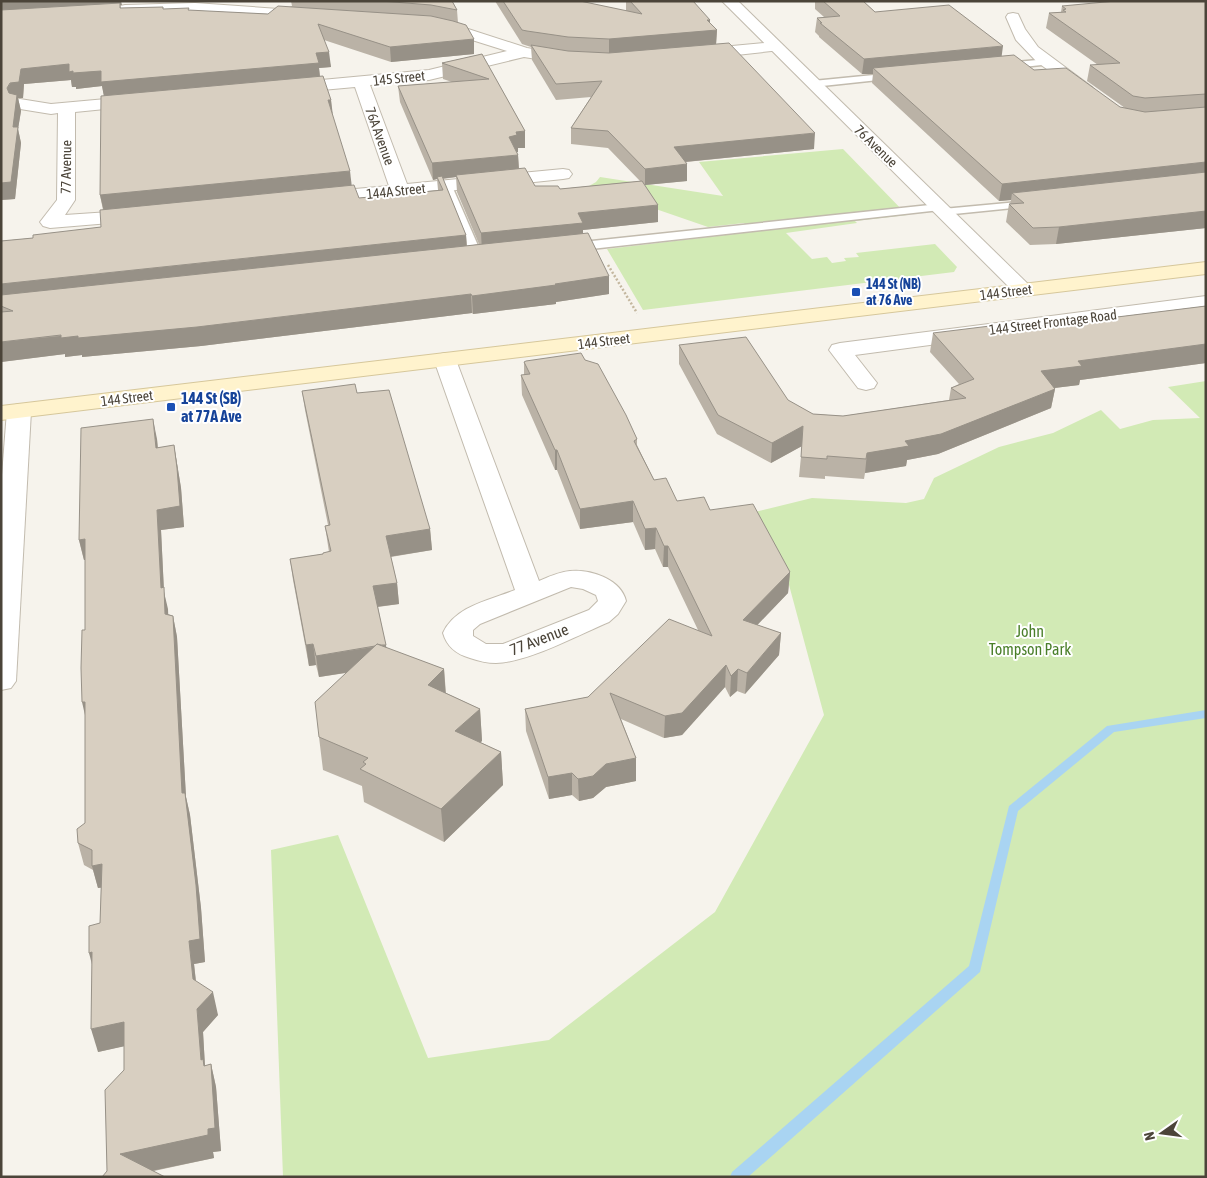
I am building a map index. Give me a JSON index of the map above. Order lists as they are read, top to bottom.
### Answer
{
  "streets": {
    "main road": ["144 Street"],
    "street": [
      "145 Street",
      "76A Avenue",
      "76 Avenue",
      "77 Avenue",
      "144A Street",
      "144 Street Frontage Road"
    ]
  },
  "crossings": [
    ["145 Street", "76A Avenue"],
    ["76A Avenue", "144A Street"],
    ["76 Avenue", "144 Street"]
  ],
  "parks": ["John Tompson Park"],
  "places": {
    "transit": ["144 St (NB) at 76 Ave", "144 St (SB) at 77A Ave"]
  },
  "north": "left"
}
